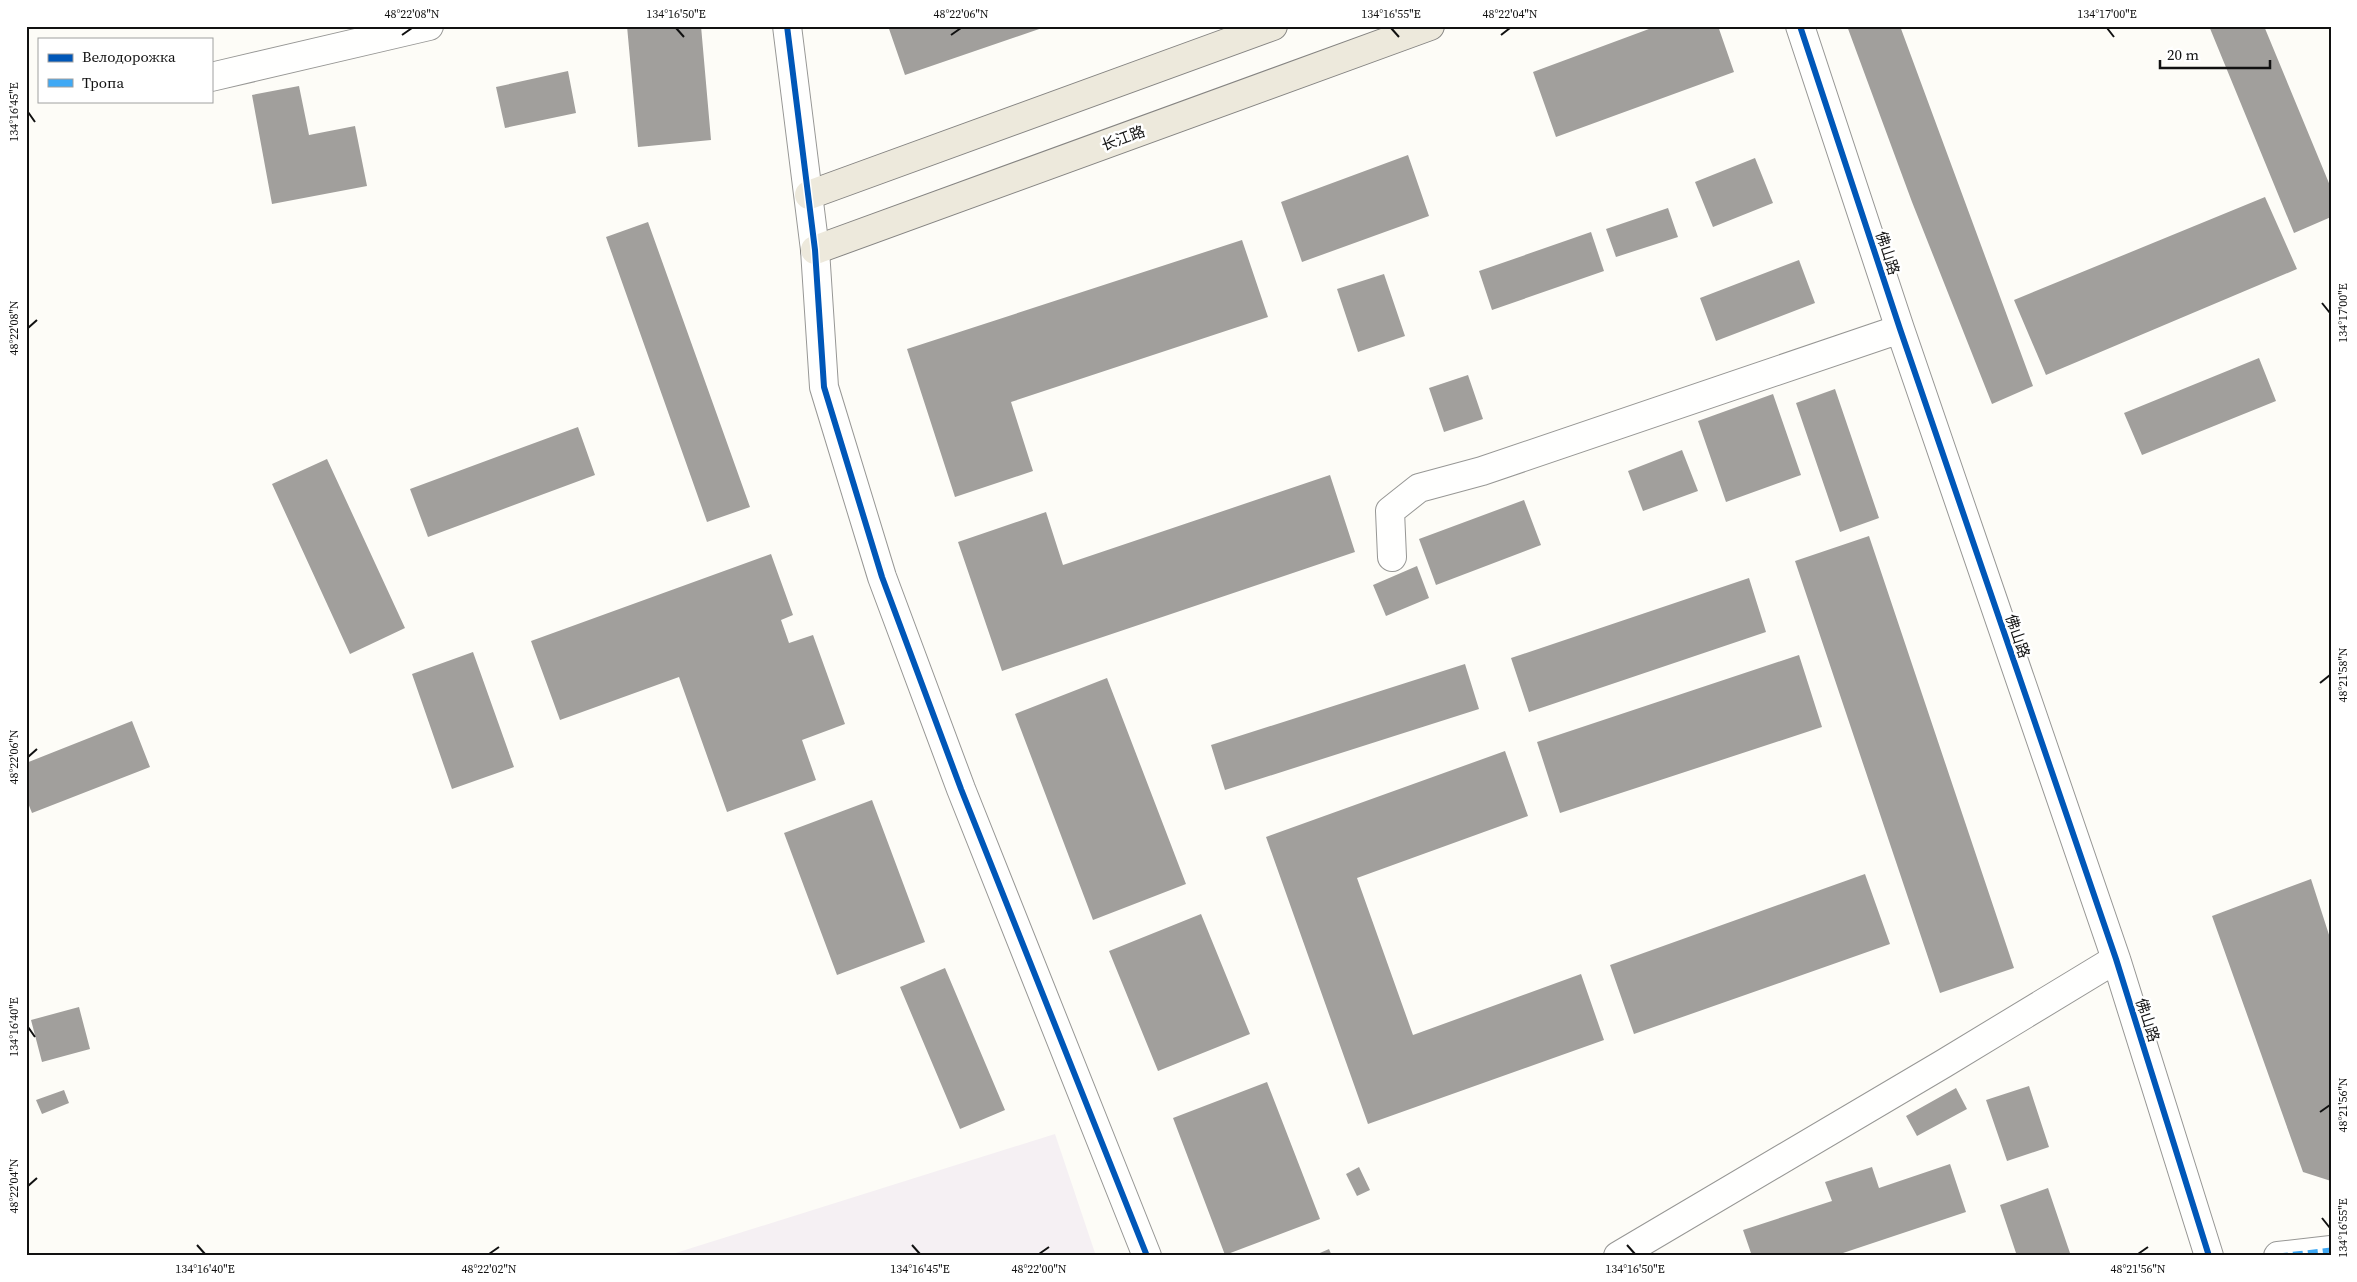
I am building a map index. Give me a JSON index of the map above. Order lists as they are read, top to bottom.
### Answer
{
  "streets": {
    "main road": ["长江路"],
    "street": ["佛山路"]
  },
  "legend": ["Велодорожка", "Тропа"],
  "scale_bar": "20 m",
  "coordinates": [
    "48°22'08\"N",
    "134°16'50\"E",
    "48°22'06\"N",
    "134°16'55\"E",
    "48°22'04\"N",
    "134°17'00\"E",
    "134°16'45\"E",
    "48°21'58\"N",
    "134°16'40\"E",
    "48°21'56\"N",
    "48°22'02\"N",
    "48°22'00\"N"
  ]
}
